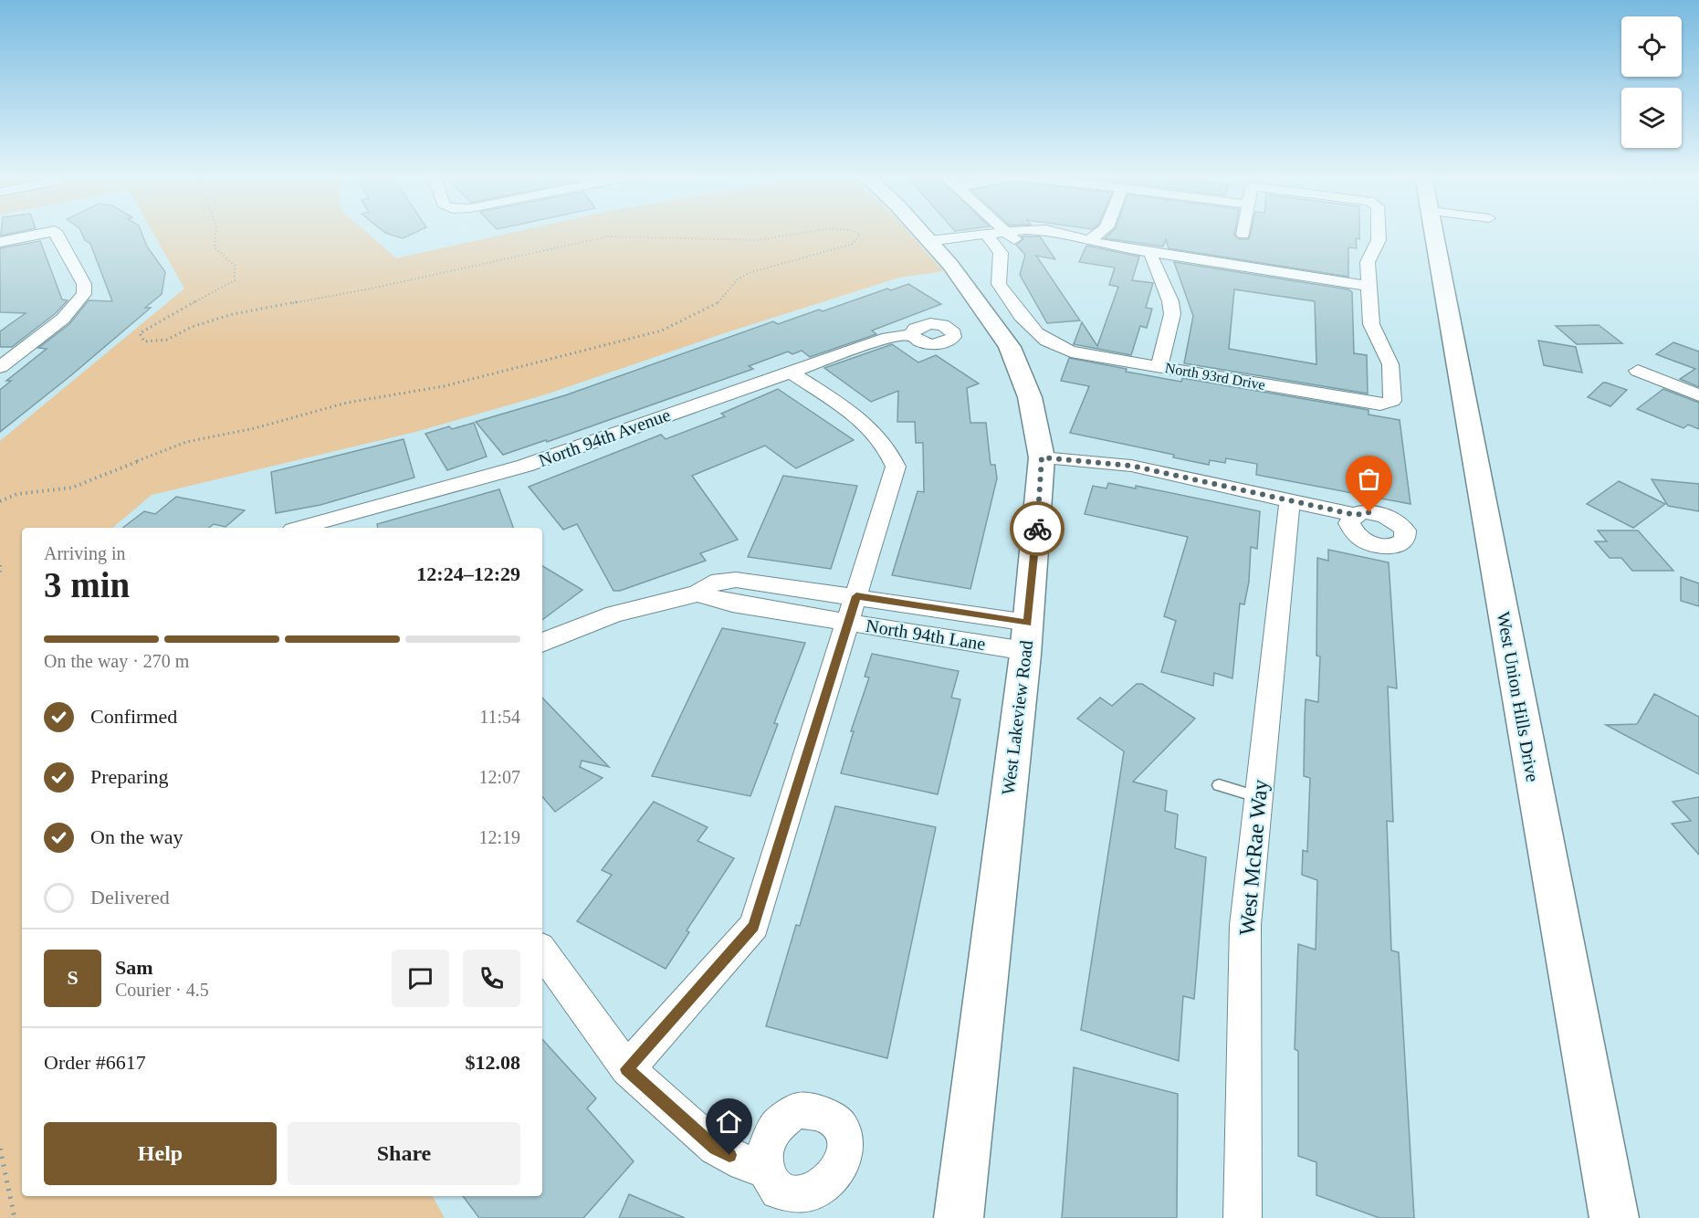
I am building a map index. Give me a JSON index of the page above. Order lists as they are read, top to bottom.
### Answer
{
  "streets": {
    "main road": ["West Union Hills Drive", "West Lakeview Road"],
    "street": [
      "North 93rd Drive",
      "North 94th Avenue",
      "North 94th Lane",
      "West McRae Way"
    ]
  },
  "crossings": [
    ["North 94th Lane", "West Lakeview Road"]
  ],
  "page": {
    "heading": ["3 min", "Arriving in", "12:24–12:29"],
    "panel": [
      "Sam",
      "Courier · 4.5",
      "Order #6617",
      "$12.08"
    ],
    "bar": "On the way · 270 m",
    "list": [
      ["Confirmed", "11:54"],
      ["Preparing", "12:07"],
      ["On the way", "12:19"],
      "Delivered"
    ],
    "round": "S",
    "buttons": ["Help", "Share"]
  }
}
